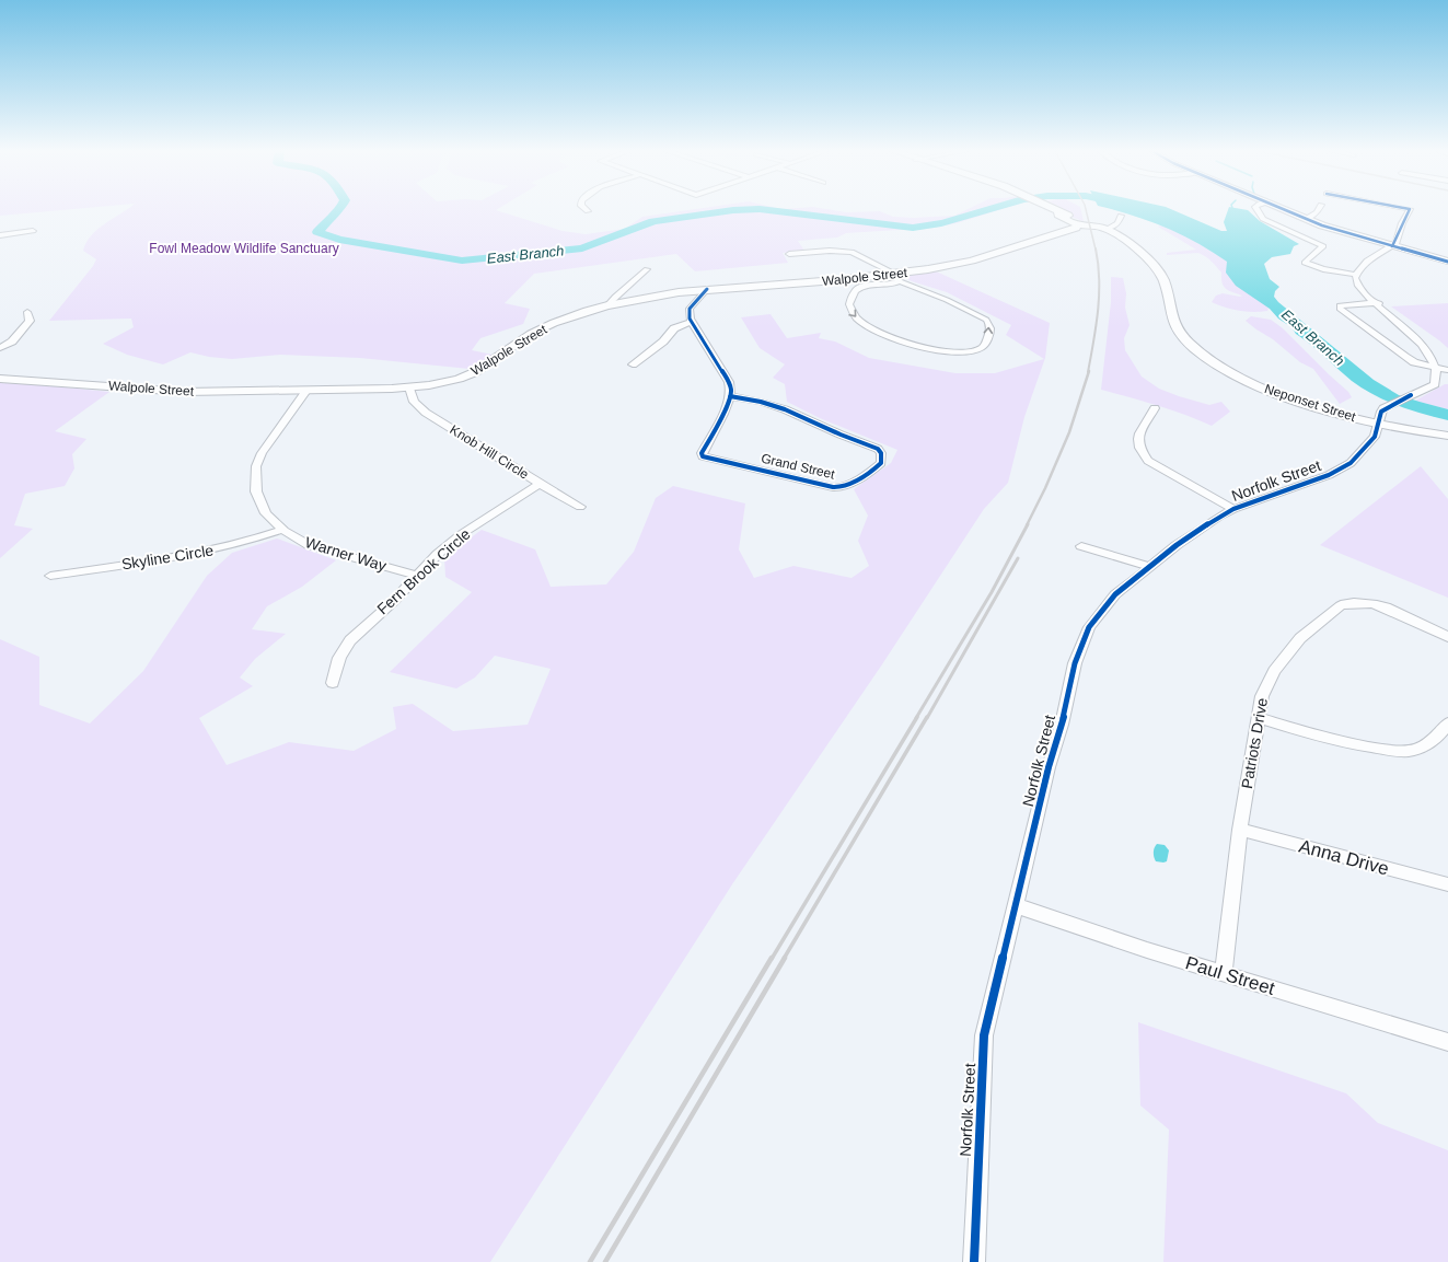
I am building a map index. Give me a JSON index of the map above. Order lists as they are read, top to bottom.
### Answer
{
  "streets": {
    "main road": ["Walpole Street", "Neponset Street"],
    "street": [
      "Knob Hill Circle",
      "Grand Street",
      "Norfolk Street",
      "Warner Way",
      "Skyline Circle",
      "Fern Brook Circle",
      "Patriots Drive",
      "Anna Drive",
      "Paul Street"
    ]
  },
  "crossings": [
    ["Walpole Street", "Neponset Street"],
    ["Walpole Street", "Knob Hill Circle"],
    ["Walpole Street", "Warner Way"],
    ["Neponset Street", "Norfolk Street"],
    ["Knob Hill Circle", "Fern Brook Circle"],
    ["Norfolk Street", "Paul Street"],
    ["Warner Way", "Skyline Circle"],
    ["Warner Way", "Fern Brook Circle"],
    ["Patriots Drive", "Anna Drive"],
    ["Patriots Drive", "Paul Street"]
  ],
  "water": ["East Branch"],
  "parks": ["Fowl Meadow Wildlife Sanctuary"]
}
